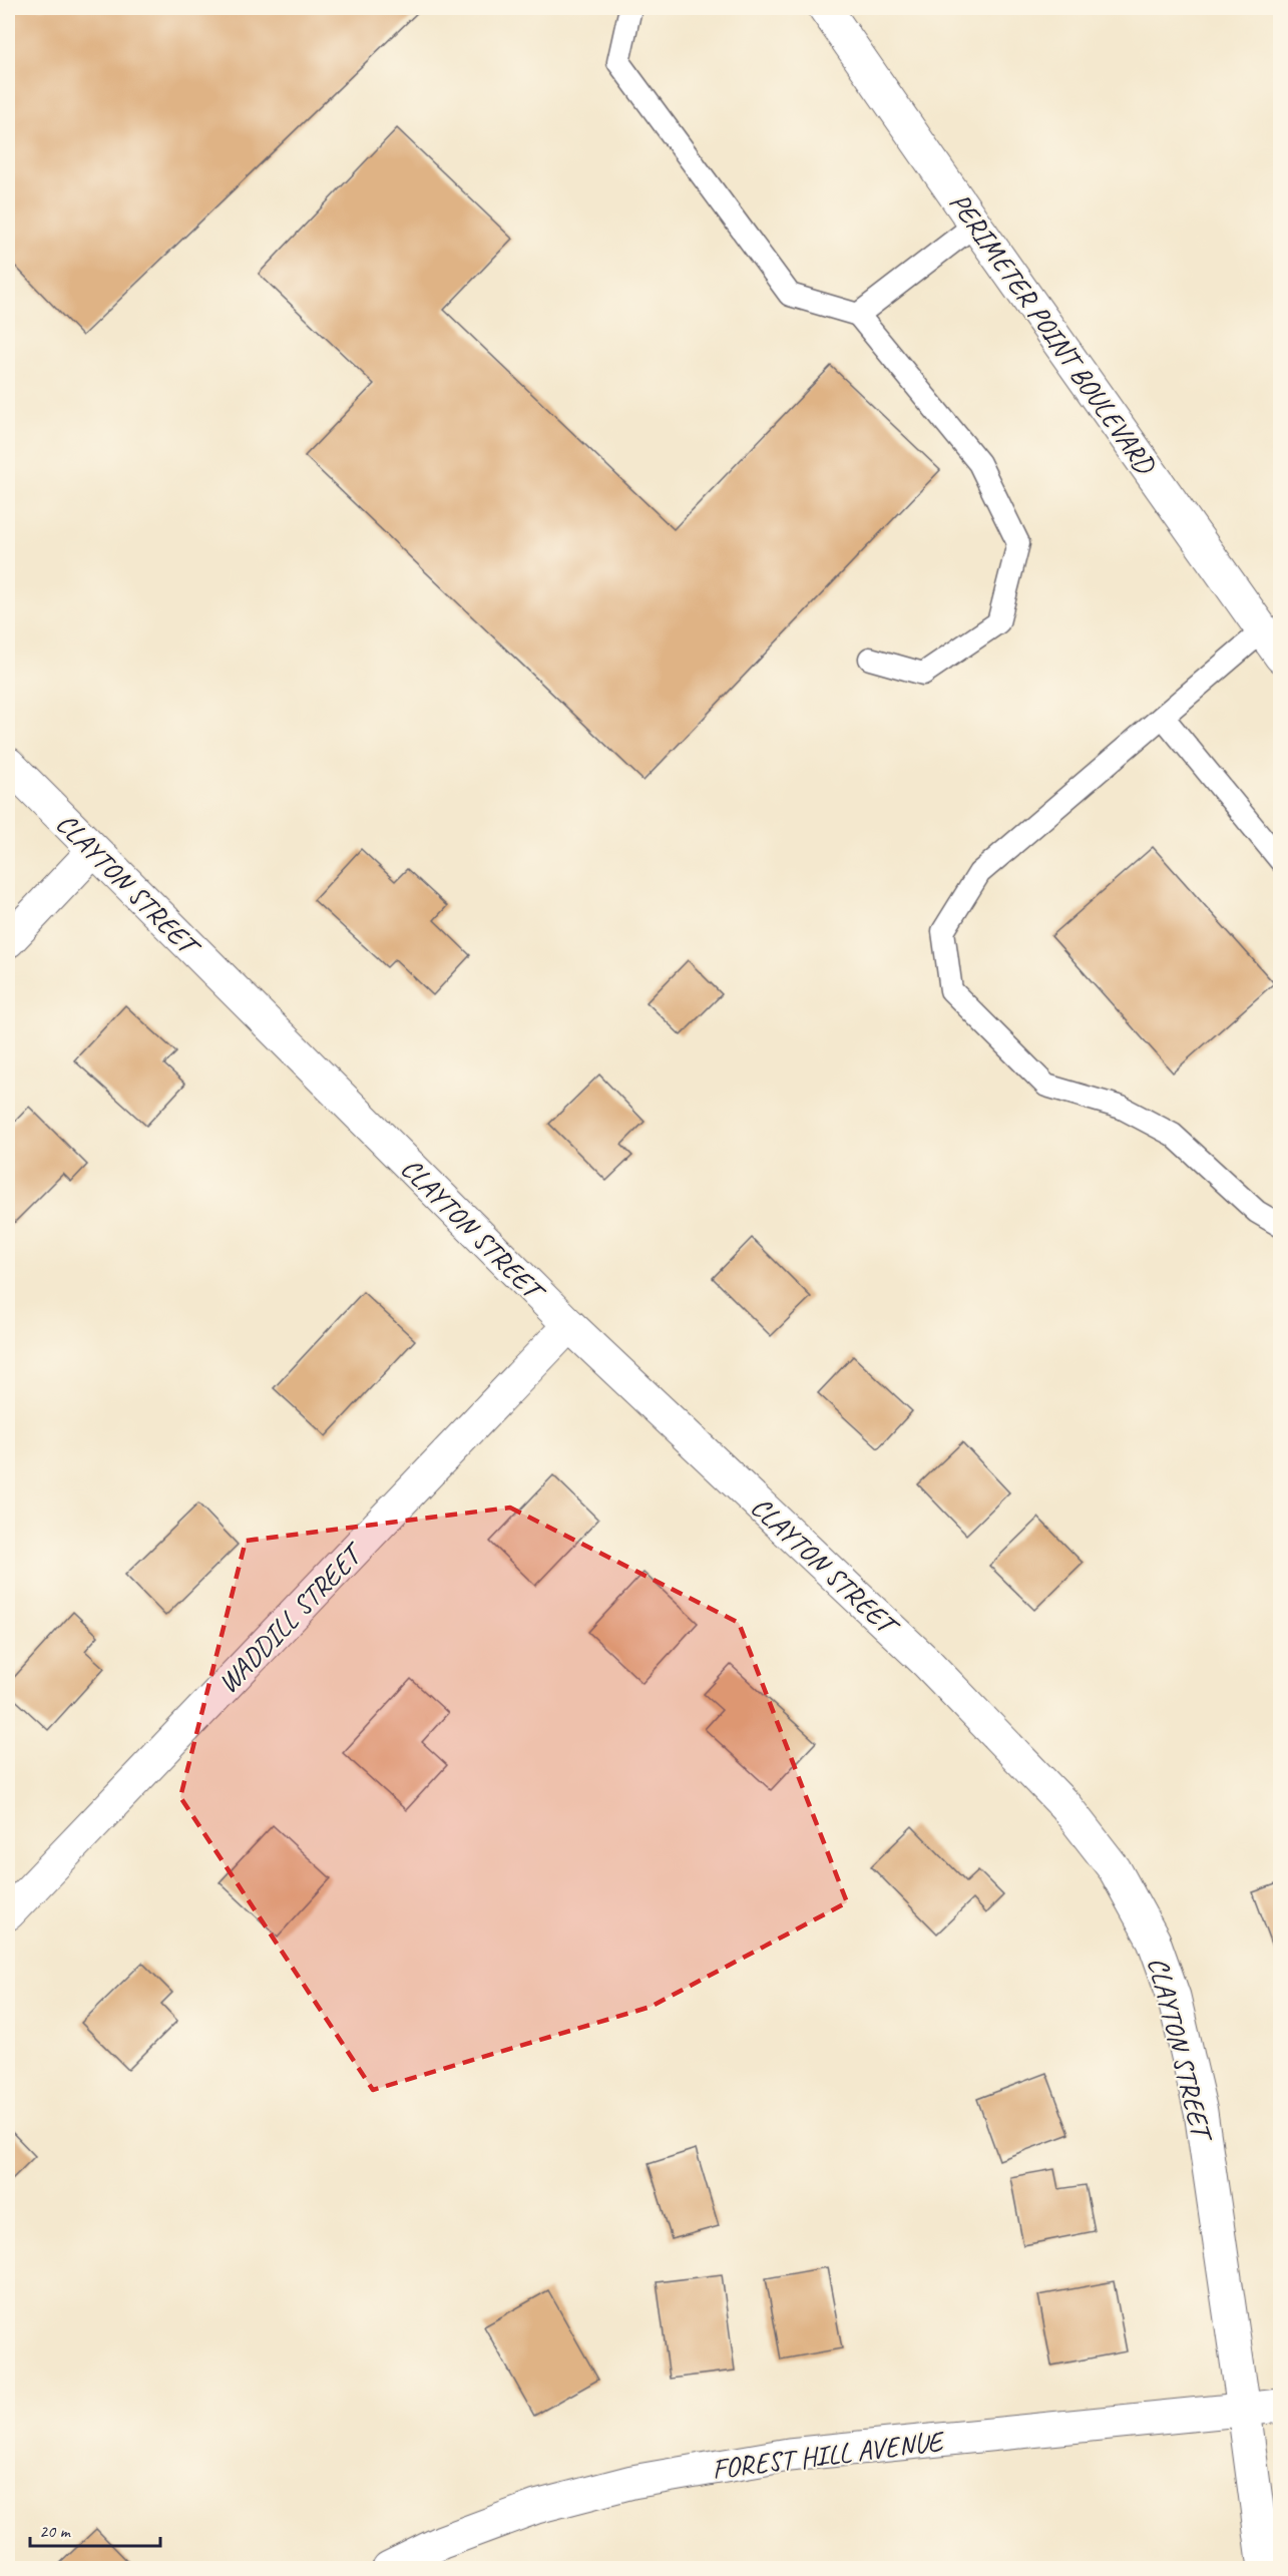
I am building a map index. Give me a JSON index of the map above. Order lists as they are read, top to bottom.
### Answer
{
  "streets": {
    "street": [
      "PERIMETER POINT BOULEVARD",
      "CLAYTON STREET",
      "WADDILL STREET",
      "FOREST HILL AVENUE"
    ]
  },
  "crossings": [
    ["CLAYTON STREET", "WADDILL STREET"],
    ["CLAYTON STREET", "FOREST HILL AVENUE"]
  ],
  "scale_bar": "20 m"
}
